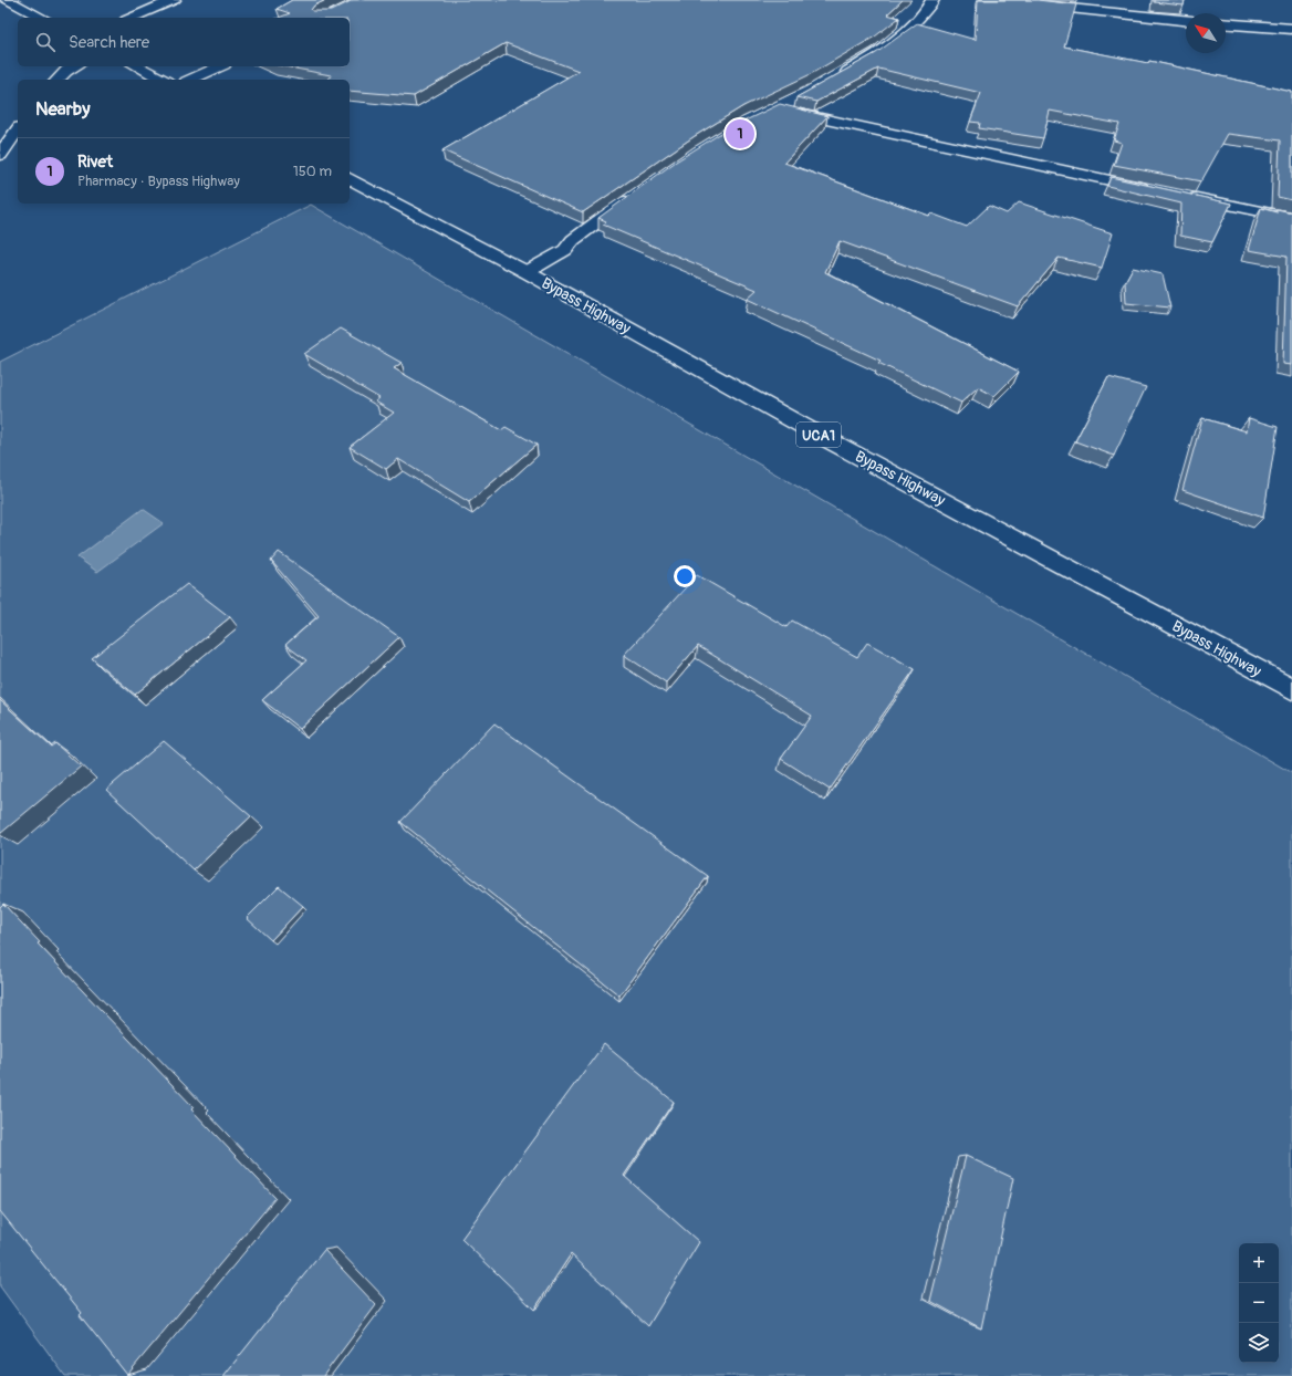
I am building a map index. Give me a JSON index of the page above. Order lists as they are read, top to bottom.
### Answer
{
  "streets": {
    "street": ["Bypass Highway", "UCA1"]
  },
  "north": "top left",
  "page": {
    "search": "Search here",
    "heading": "Nearby",
    "pins": "1",
    "list": [
      {
        "mark": "1",
        "name": "Rivet",
        "note": "Pharmacy · Bypass Highway",
        "value": "150 m"
      }
    ],
    "map_buttons": ["+", "−"]
  }
}
